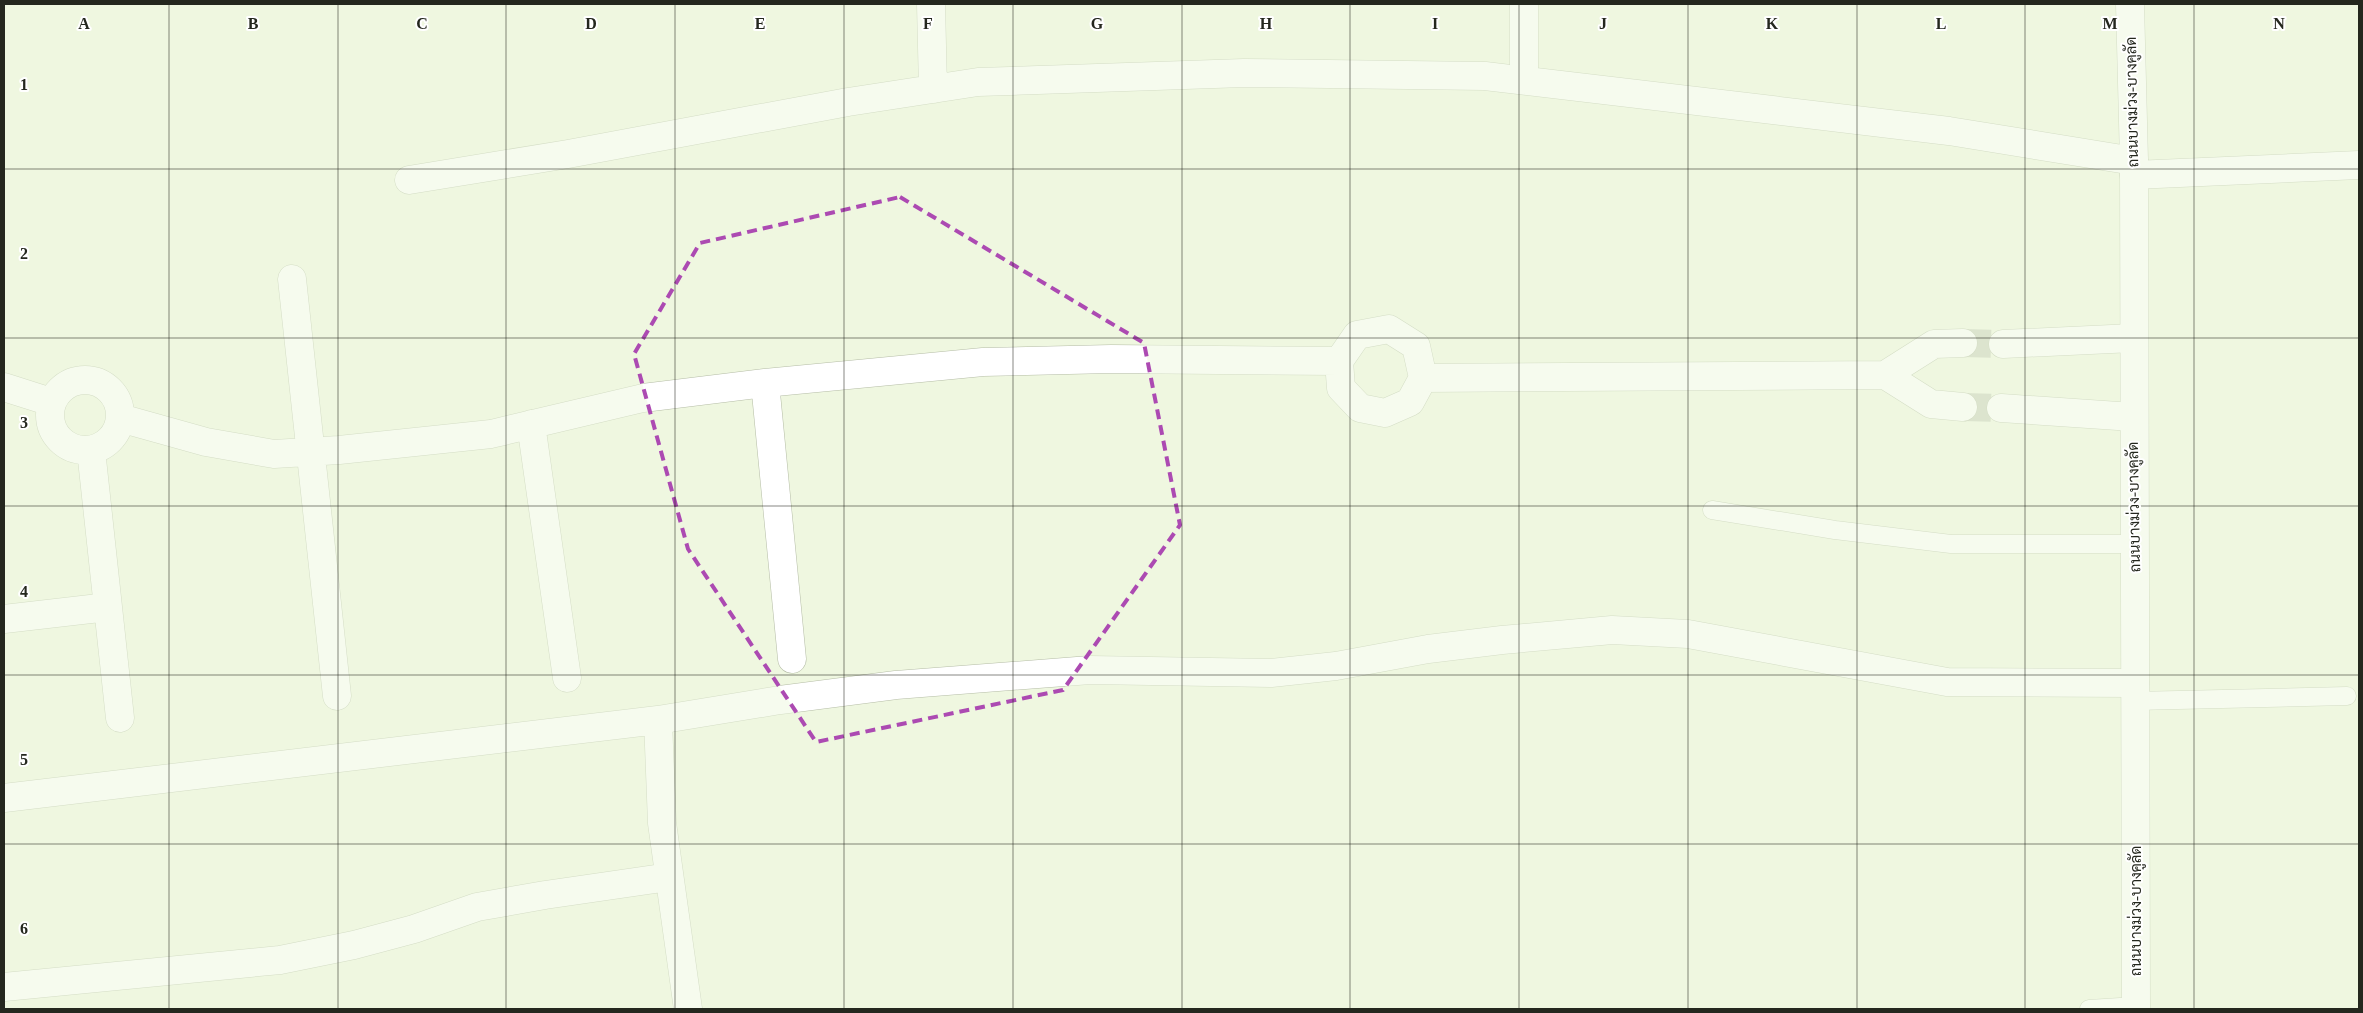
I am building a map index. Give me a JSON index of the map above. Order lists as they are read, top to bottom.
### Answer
{
  "streets": {
    "street": ["ถนนบางม่วง-บางคูลัด"]
  },
  "grid": {
    "columns": [
      "A",
      "B",
      "C",
      "D",
      "E",
      "F",
      "G",
      "H",
      "I",
      "J",
      "K",
      "L",
      "M",
      "N"
    ],
    "rows": [
      "1",
      "2",
      "3",
      "4",
      "5",
      "6"
    ]
  }
}
